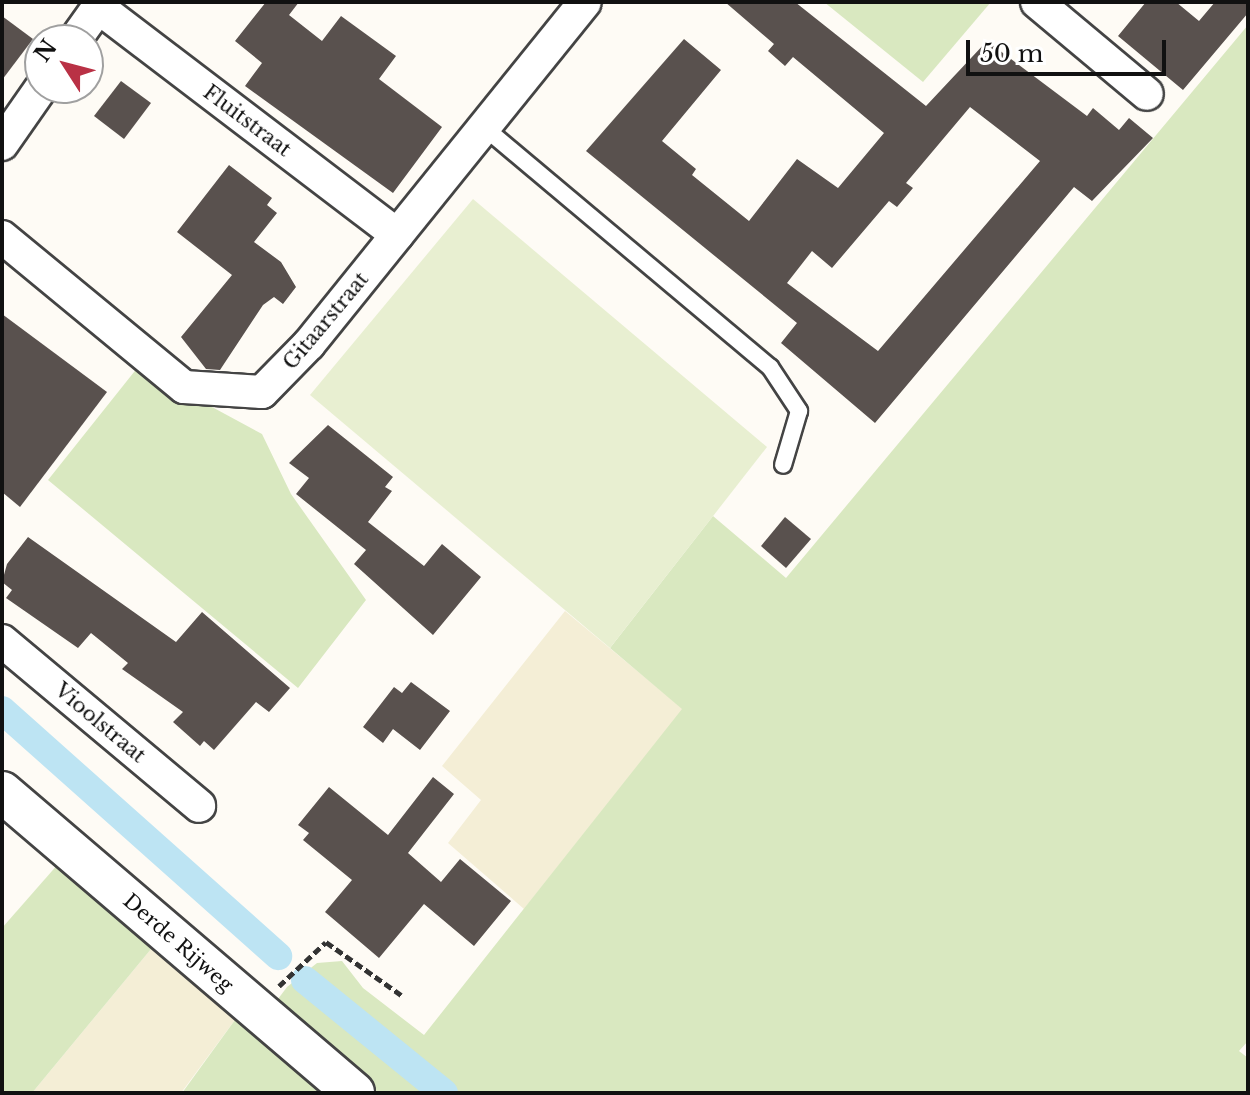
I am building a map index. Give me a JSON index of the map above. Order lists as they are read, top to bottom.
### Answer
{
  "streets": {
    "street": [
      "Fluitstraat",
      "Gitaarstraat",
      "Vioolstraat",
      "Derde Rijweg"
    ]
  },
  "crossings": [
    ["Fluitstraat", "Gitaarstraat"]
  ],
  "scale_bar": "50 m",
  "north": "top left"
}
